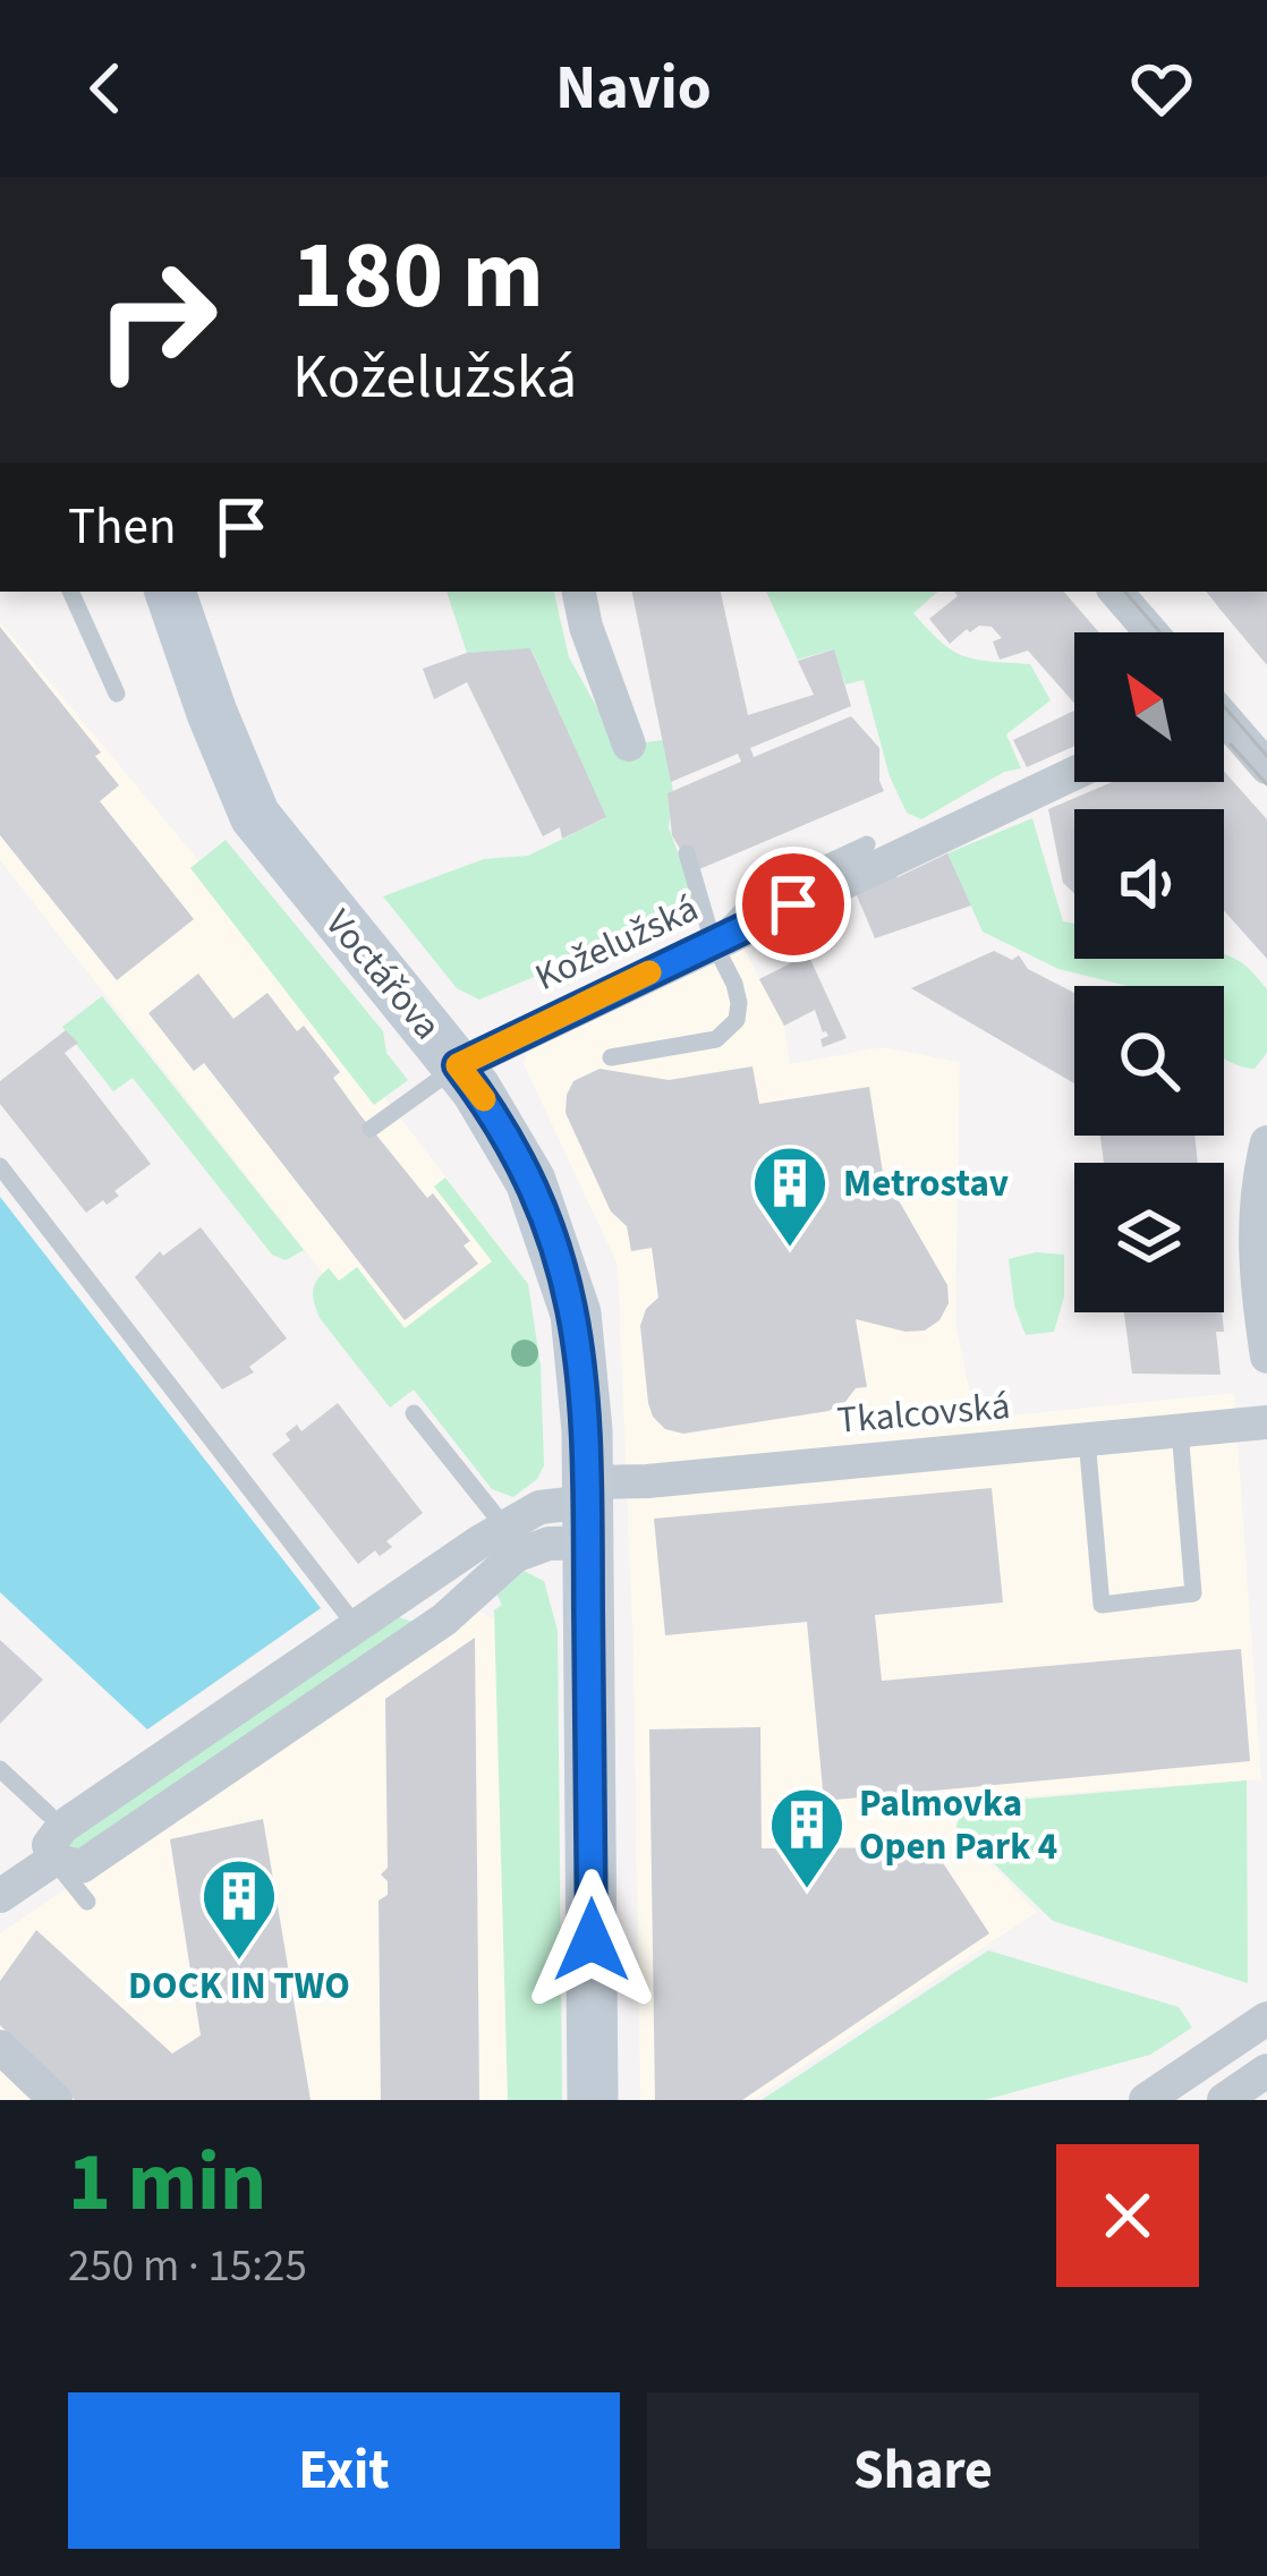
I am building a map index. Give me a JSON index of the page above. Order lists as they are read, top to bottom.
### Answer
{
  "streets": {
    "main road": ["Voctářova"],
    "street": ["Koželužská", "Tkalcovská"]
  },
  "crossings": [
    ["Koželužská", "Voctářova"],
    ["Voctářova", "Tkalcovská"]
  ],
  "places": {
    "building": ["Metrostav", "Palmovka Open Park 4", "DOCK IN TWO"]
  },
  "north": "top left",
  "page": {
    "header": "Navio",
    "turn": ["180 m", "Koželužská"],
    "then": "Then",
    "heading": ["1 min", "250 m · 15:25"],
    "buttons": ["Exit", "Share"]
  }
}
